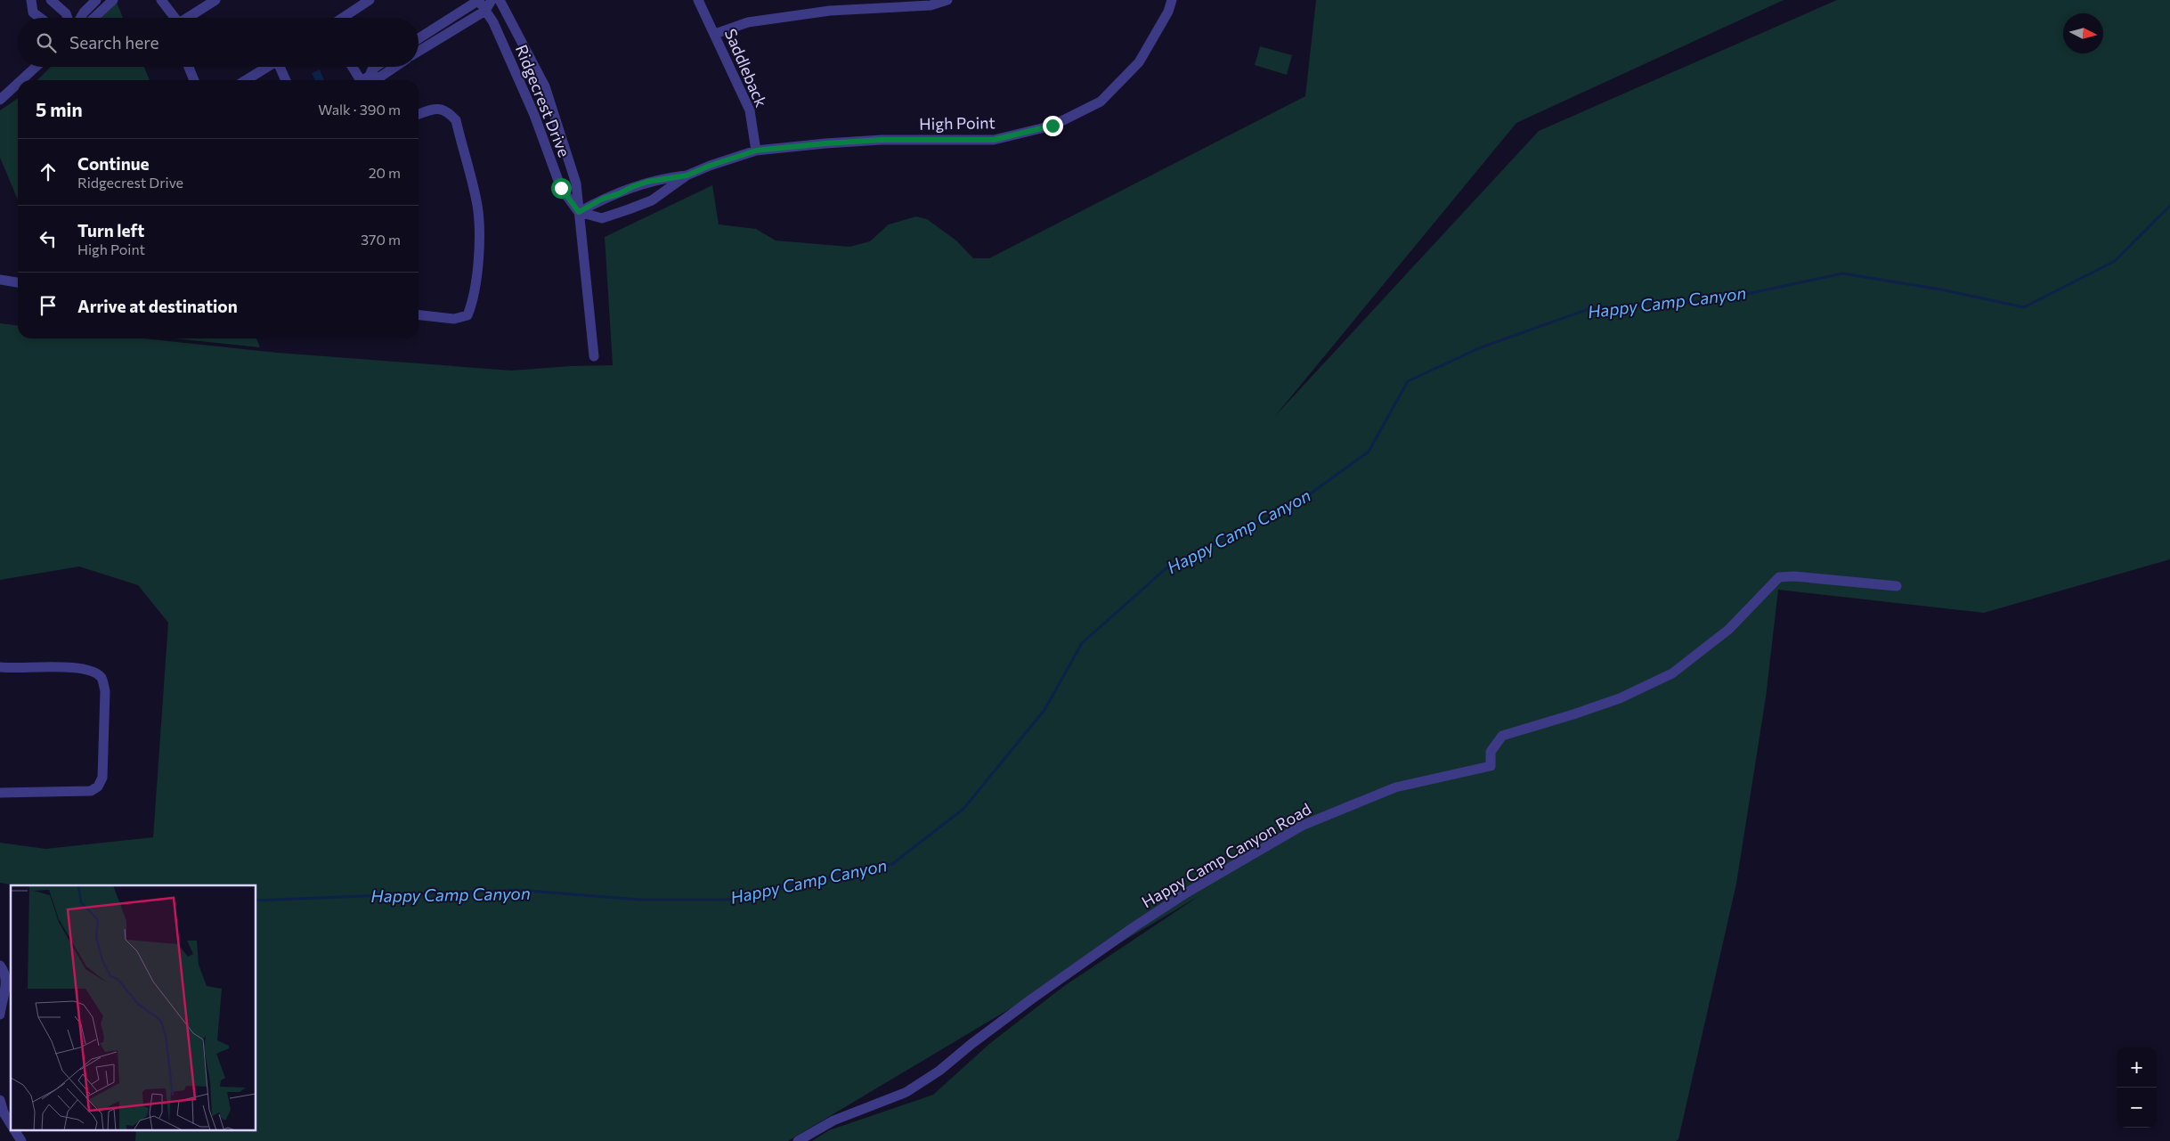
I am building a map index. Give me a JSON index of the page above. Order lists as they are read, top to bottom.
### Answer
{
  "streets": {
    "street": [
      "Saddleback",
      "Ridgecrest Drive",
      "High Point",
      "Happy Camp Canyon Road"
    ]
  },
  "crossings": [
    ["Saddleback", "High Point"],
    ["Ridgecrest Drive", "High Point"]
  ],
  "water": ["Happy Camp Canyon"],
  "north": "right",
  "page": {
    "search": "Search here",
    "heading": ["5 min", "Walk · 390 m"],
    "list": [
      ["Continue", "Ridgecrest Drive", "20 m"],
      ["Turn left", "High Point", "370 m"],
      "Arrive at destination"
    ],
    "map_buttons": ["+", "−"]
  }
}
